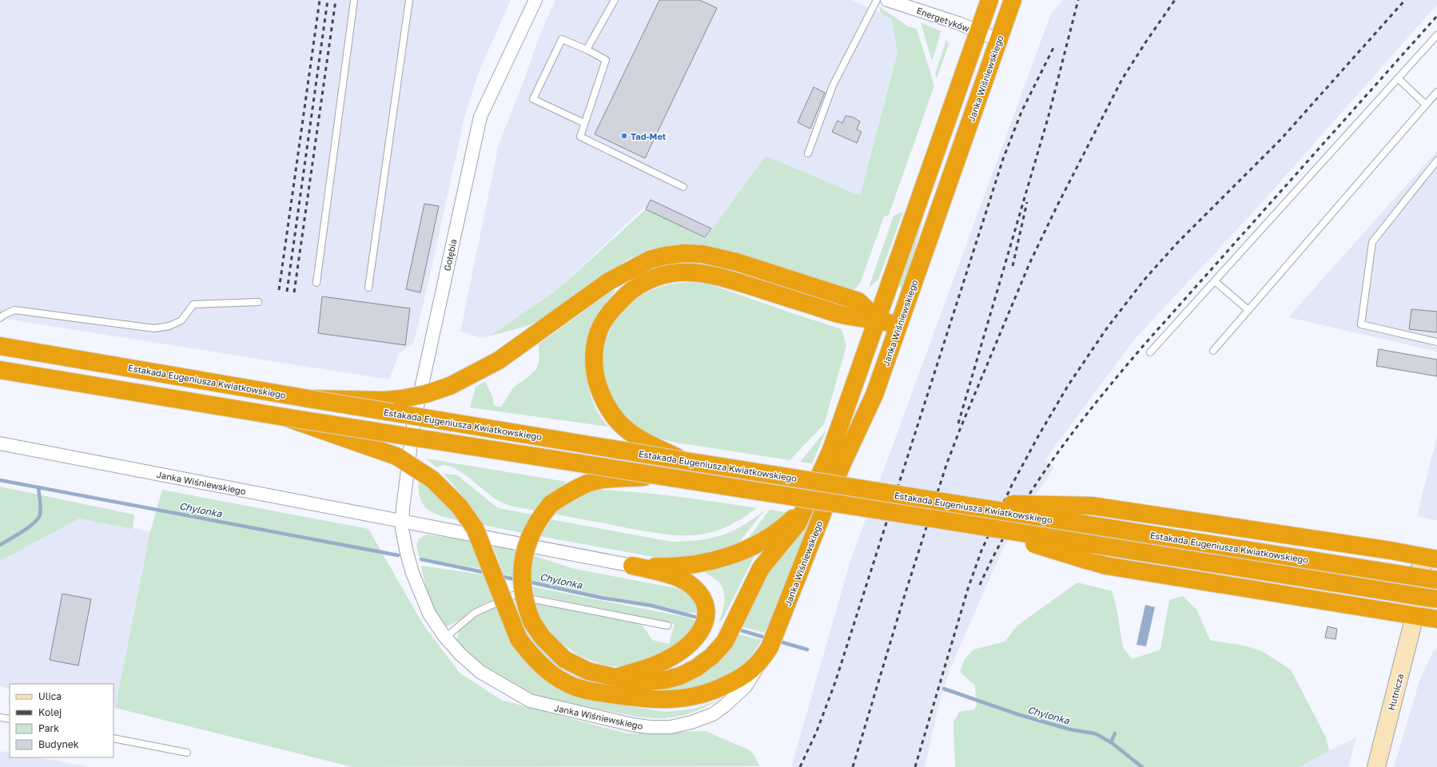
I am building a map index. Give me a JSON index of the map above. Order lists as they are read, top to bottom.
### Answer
{
  "streets": {
    "highway": ["Janka Wiśniewskiego", "Estakada Eugeniusza Kwiatkowskiego"],
    "main road": ["Hutnicza"],
    "street": ["Energetyków", "Gołębia"]
  },
  "crossings": [
    ["Energetyków", "Janka Wiśniewskiego"],
    ["Janka Wiśniewskiego", "Gołębia"]
  ],
  "water": ["Chylonka"],
  "places": ["Tad-Met"],
  "legend": [
    "Ulica",
    "Kolej",
    "Park",
    "Budynek"
  ]
}
